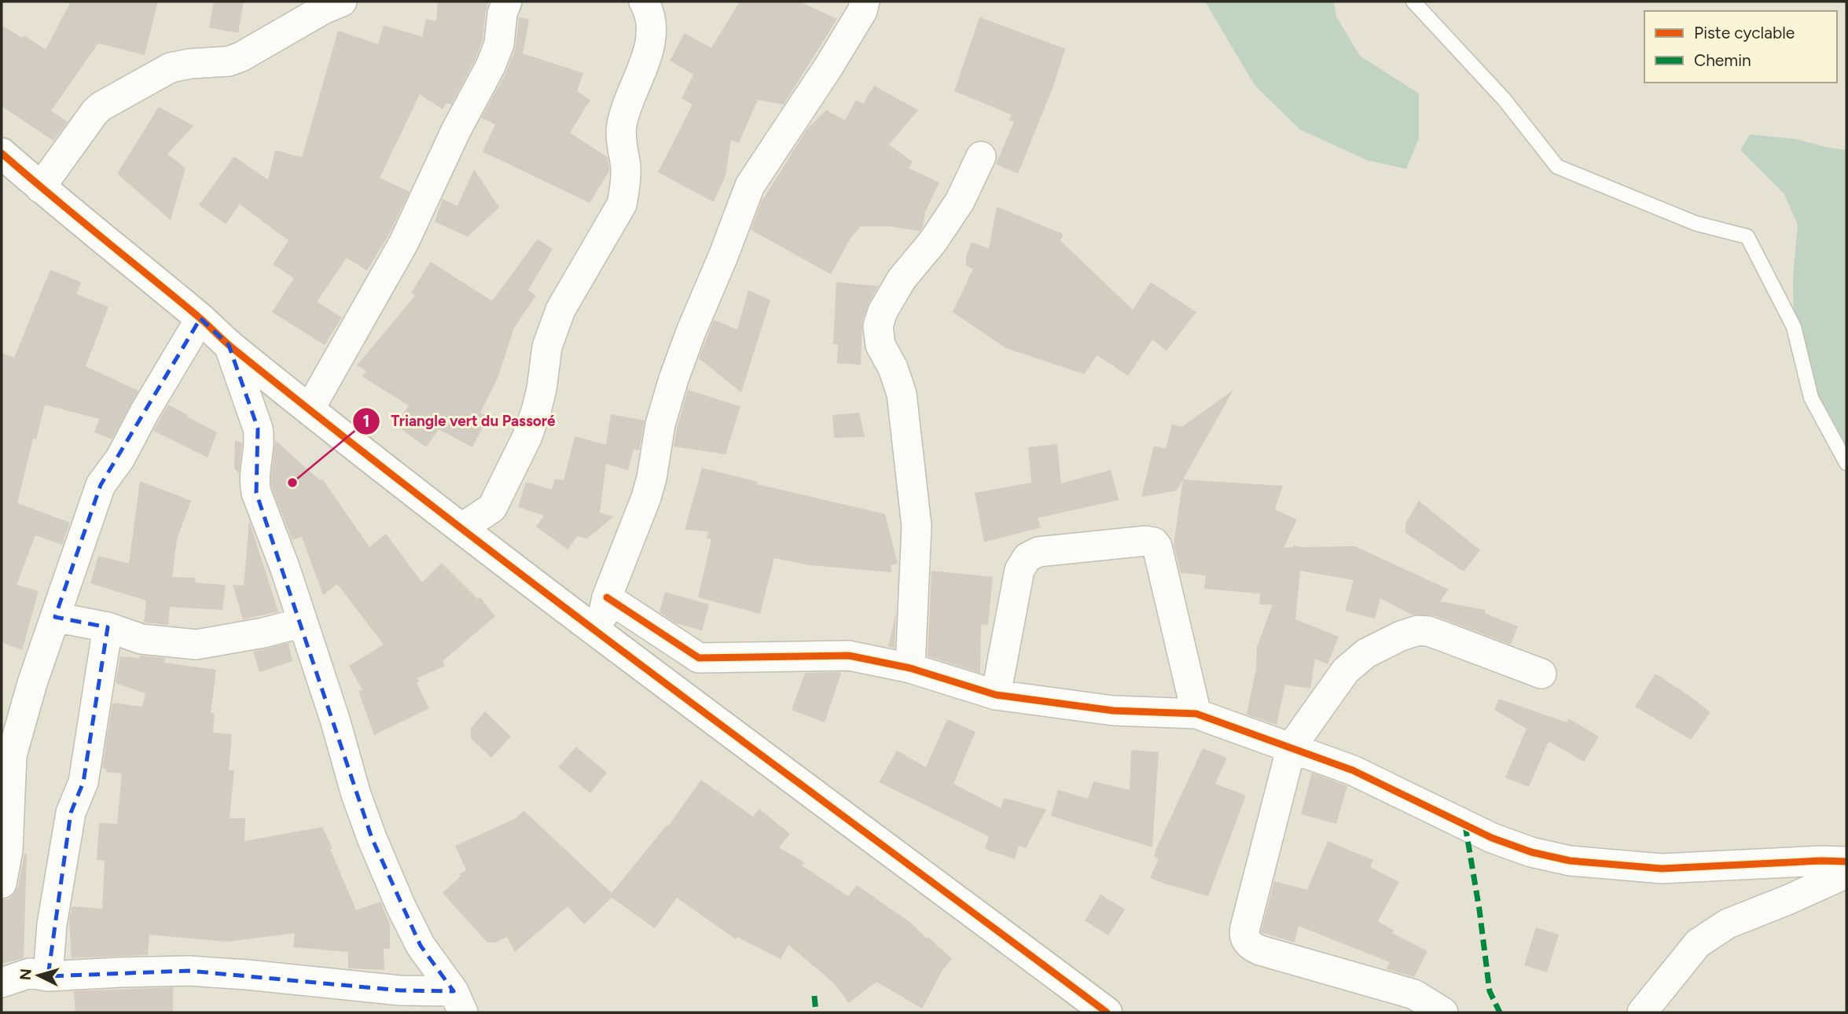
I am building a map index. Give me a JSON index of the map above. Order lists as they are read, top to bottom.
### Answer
{
  "places": ["Triangle vert du Passoré"],
  "legend": ["Piste cyclable", "Chemin"],
  "north": "left"
}
